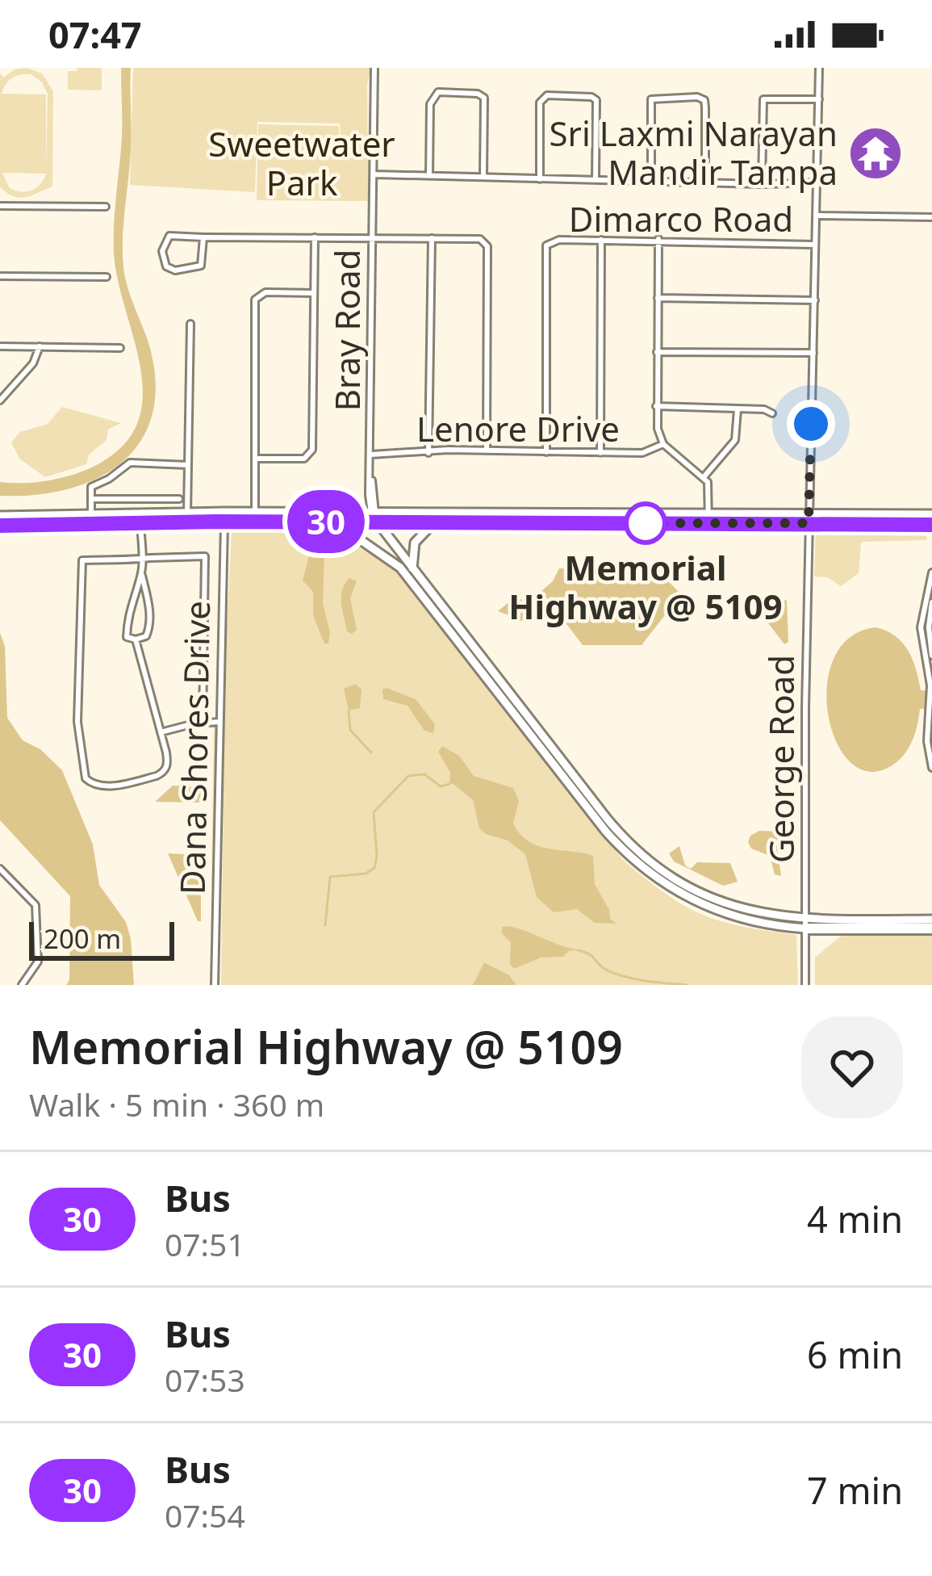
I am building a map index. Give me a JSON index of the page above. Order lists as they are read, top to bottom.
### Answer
{
  "streets": {
    "street": [
      "Dimarco Road",
      "Bray Road",
      "Lenore Drive",
      "Dana Shores Drive",
      "George Road"
    ]
  },
  "crossings": [
    ["Dimarco Road", "Lenore Drive"],
    ["Dimarco Road", "George Road"],
    ["Bray Road", "Lenore Drive"]
  ],
  "parks": ["Sweetwater Park"],
  "places": {
    "temple": ["Sri Laxmi Narayan Mandir Tampa"],
    "other": ["Memorial Highway @ 5109"]
  },
  "lines": ["bus line 30"],
  "scale_bar": "200 m",
  "page": {
    "status": "07:47",
    "on_map": "30",
    "scale": "200 m",
    "heading": ["Memorial Highway @ 5109", "Walk · 5 min · 360 m"],
    "list": [
      {
        "mark": "30",
        "name": "Bus",
        "note": "07:51",
        "value": "4 min"
      },
      {
        "mark": "30",
        "name": "Bus",
        "note": "07:53",
        "value": "6 min"
      },
      {
        "mark": "30",
        "name": "Bus",
        "note": "07:54",
        "value": "7 min"
      }
    ]
  }
}
